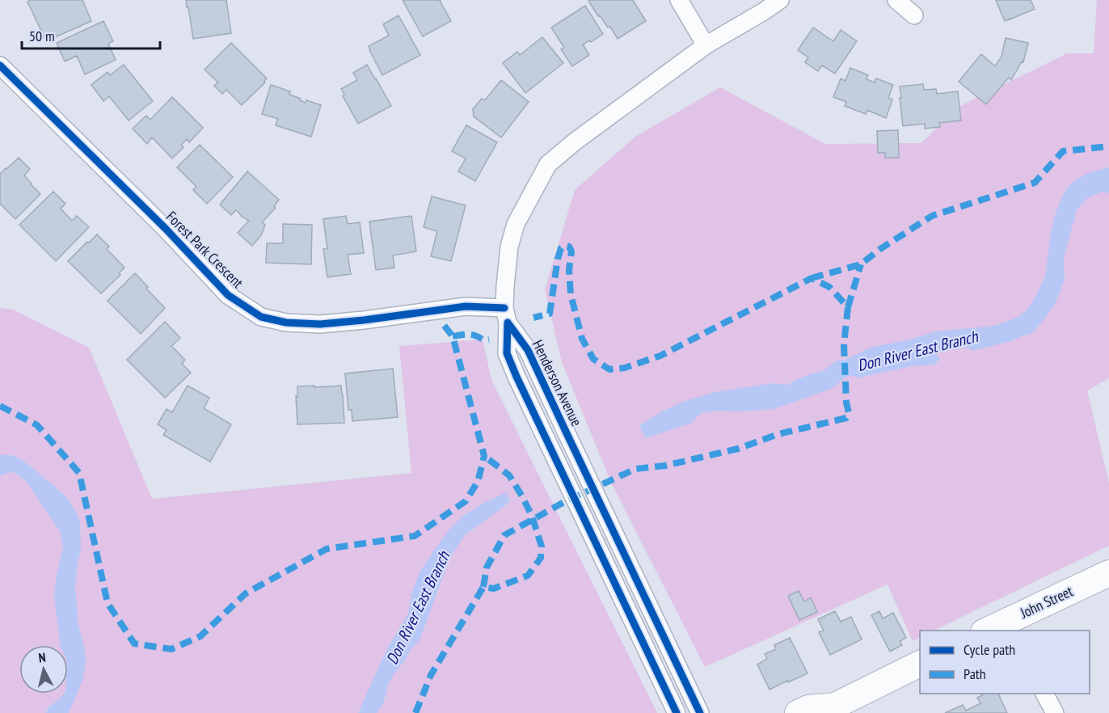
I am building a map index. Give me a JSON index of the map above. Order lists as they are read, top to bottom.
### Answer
{
  "streets": {
    "main road": ["John Street"],
    "street": ["Forest Park Crescent", "Henderson Avenue"]
  },
  "crossings": [
    ["Forest Park Crescent", "Henderson Avenue"]
  ],
  "water": ["Don River East Branch"],
  "legend": ["Cycle path", "Path"],
  "scale_bar": "50 m",
  "north": "top"
}
